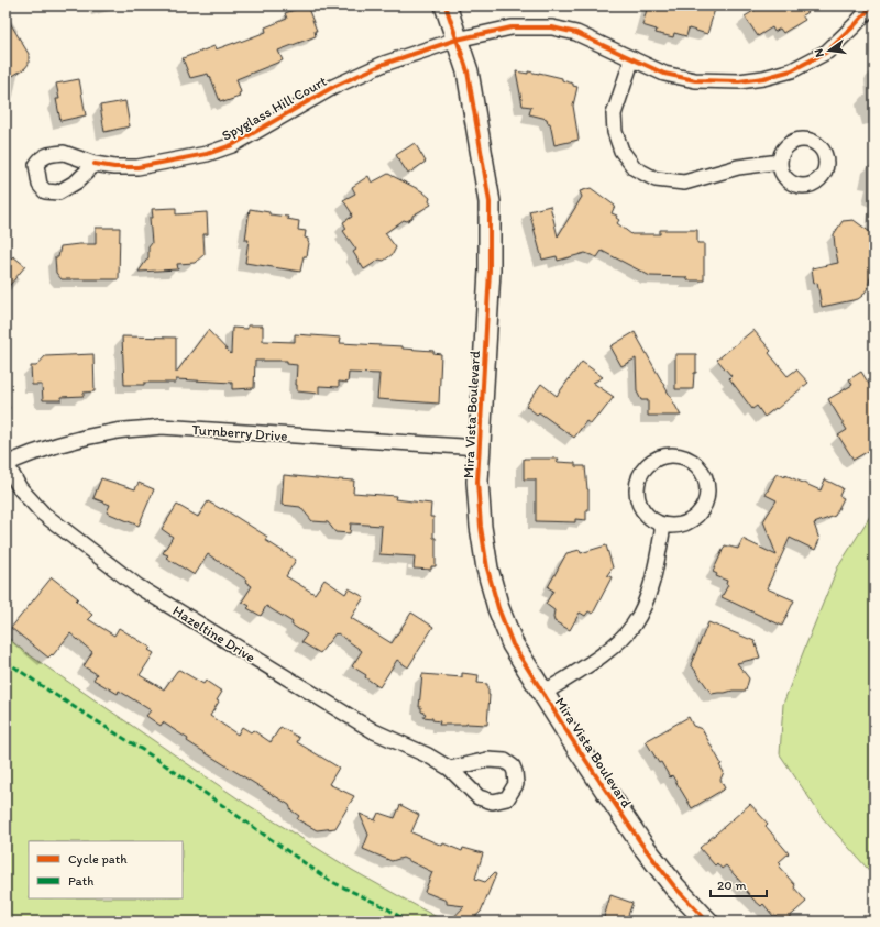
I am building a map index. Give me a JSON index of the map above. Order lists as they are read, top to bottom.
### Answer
{
  "streets": {
    "street": [
      "Spyglass Hill Court",
      "Mira Vista Boulevard",
      "Turnberry Drive",
      "Hazeltine Drive"
    ]
  },
  "crossings": [
    ["Spyglass Hill Court", "Mira Vista Boulevard"],
    ["Mira Vista Boulevard", "Turnberry Drive"],
    ["Turnberry Drive", "Hazeltine Drive"]
  ],
  "legend": ["Cycle path", "Path"],
  "scale_bar": "20 m",
  "north": "left"
}
